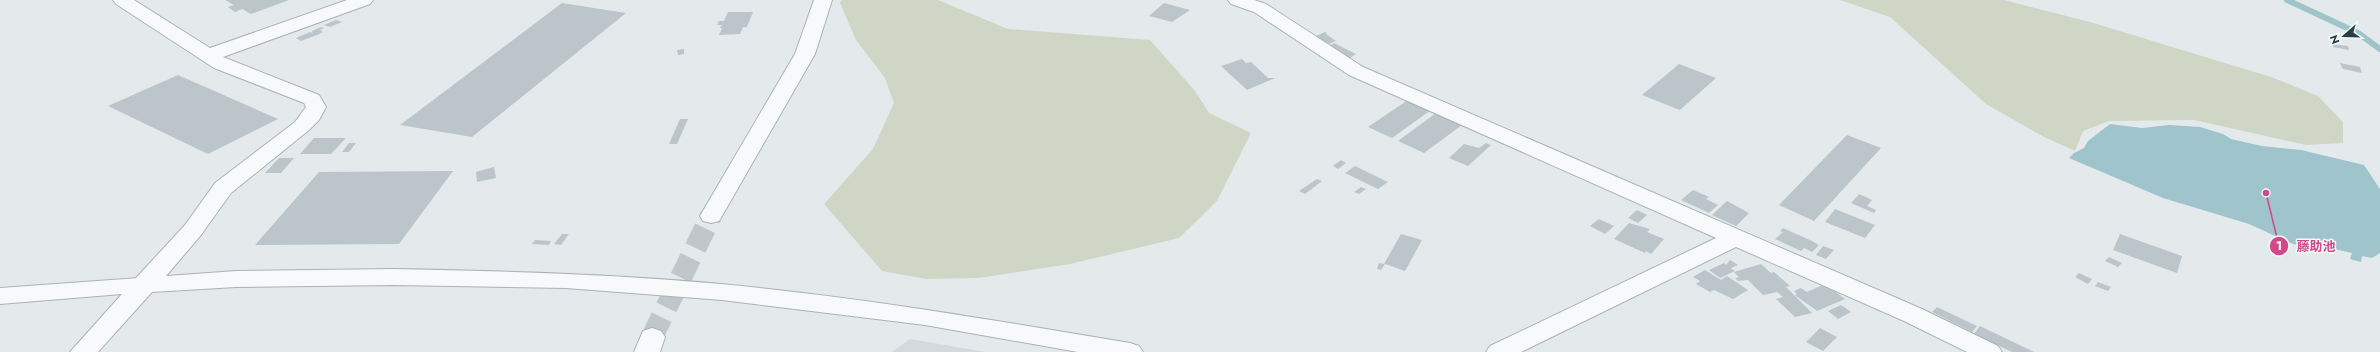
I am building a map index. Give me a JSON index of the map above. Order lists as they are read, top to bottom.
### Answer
{
  "places": ["藤助池"],
  "north": "left"
}
